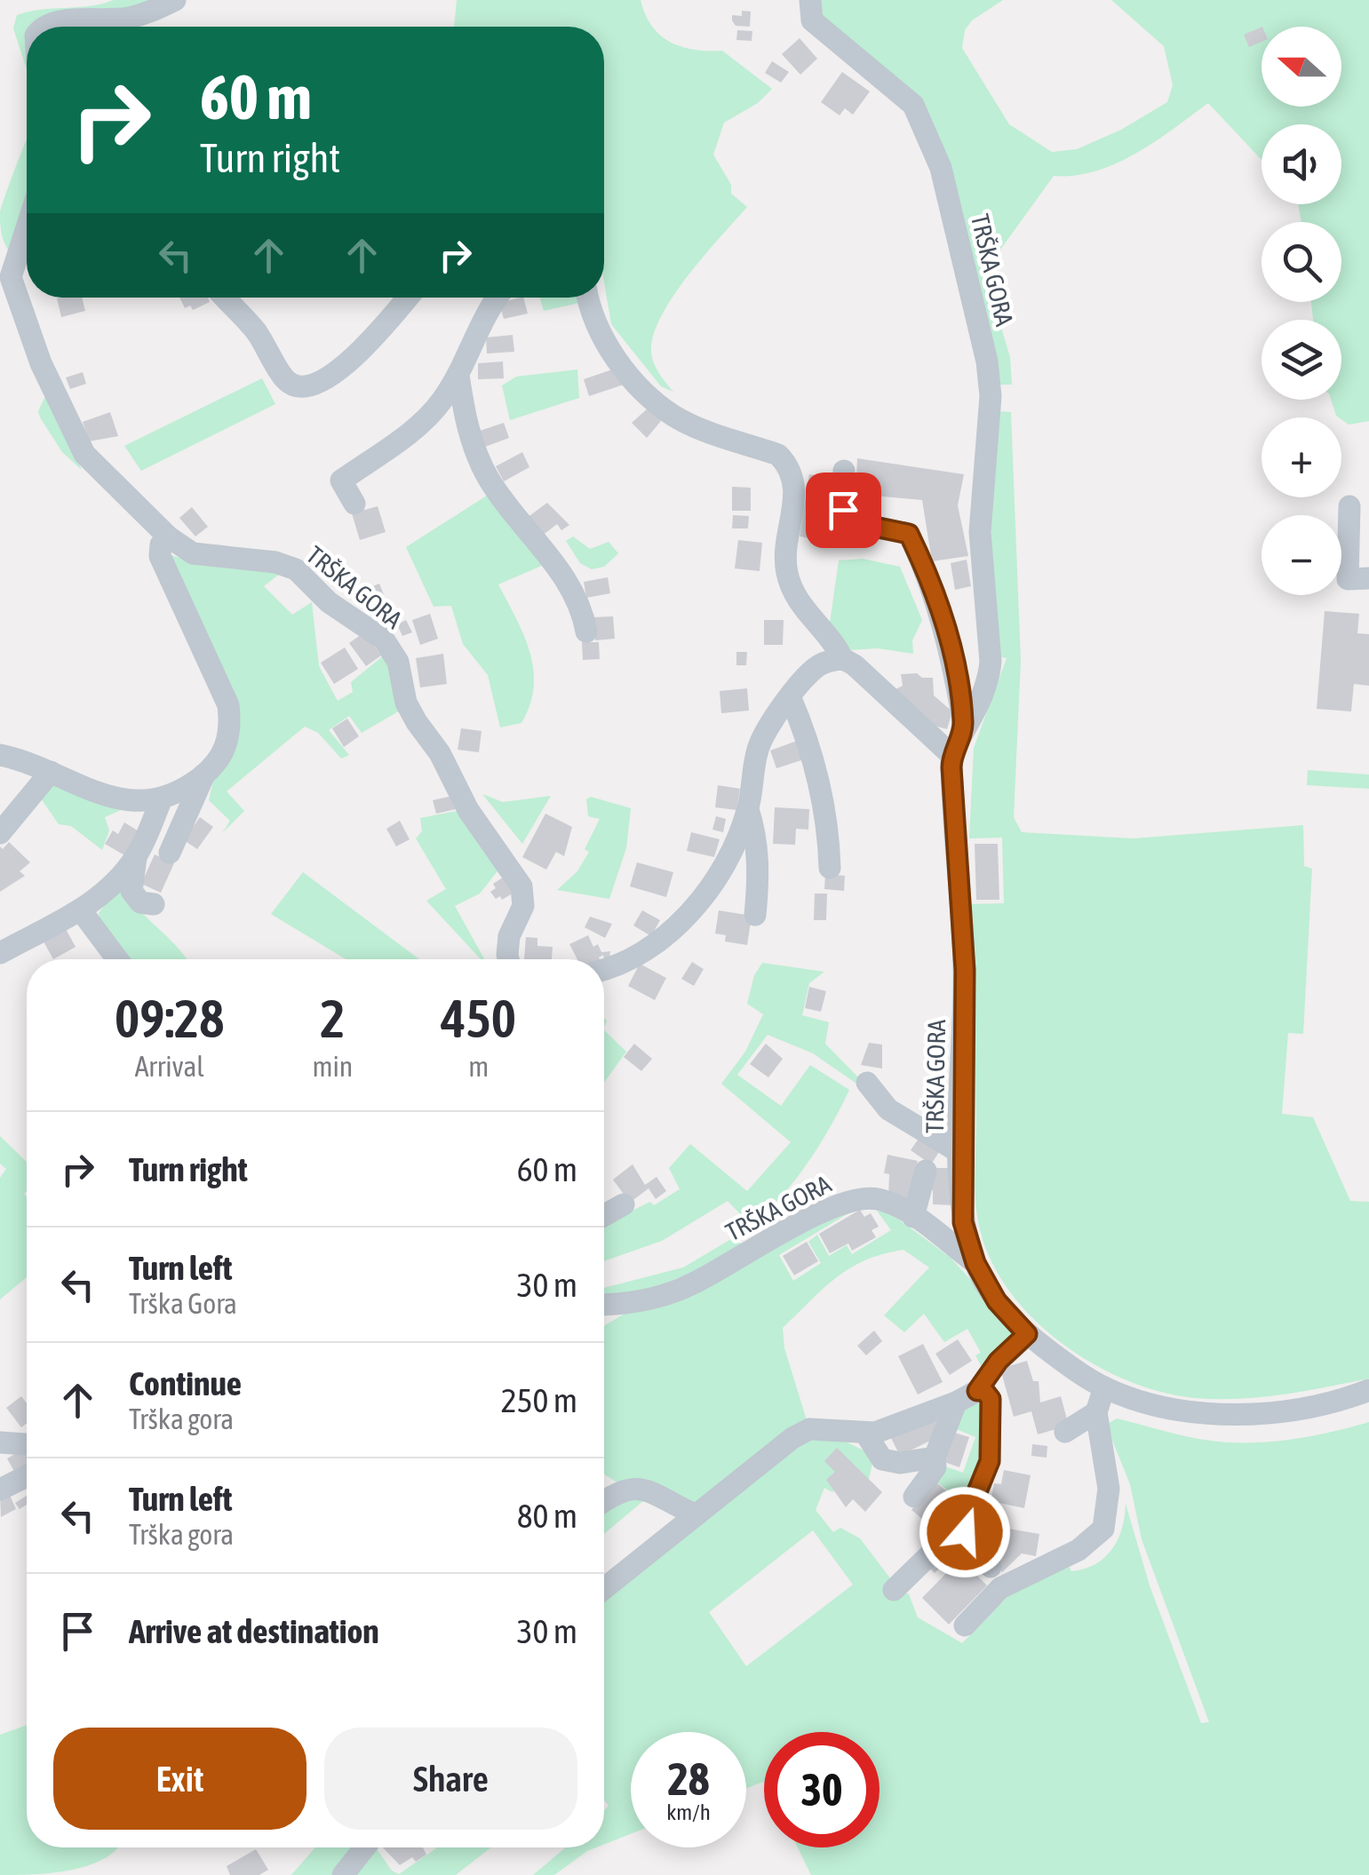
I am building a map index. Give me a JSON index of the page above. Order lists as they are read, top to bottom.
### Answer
{
  "streets": {
    "street": ["TRŠKA GORA"]
  },
  "north": "left",
  "page": {
    "map_buttons": ["+", "−"],
    "turn": ["60 m", "Turn right"],
    "eta": [
      "09:28",
      "Arrival",
      "2",
      "min",
      "450",
      "m"
    ],
    "list": [
      {
        "name": "Turn right",
        "value": "60 m"
      },
      {
        "name": "Turn left",
        "note": "Trška Gora",
        "value": "30 m"
      },
      {
        "name": "Continue",
        "note": "Trška gora",
        "value": "250 m"
      },
      {
        "name": "Turn left",
        "note": "Trška gora",
        "value": "80 m"
      },
      {
        "name": "Arrive at destination",
        "value": "30 m"
      }
    ],
    "buttons": ["Exit", "Share"],
    "speed": "28 km/h",
    "limit": "30"
  }
}
